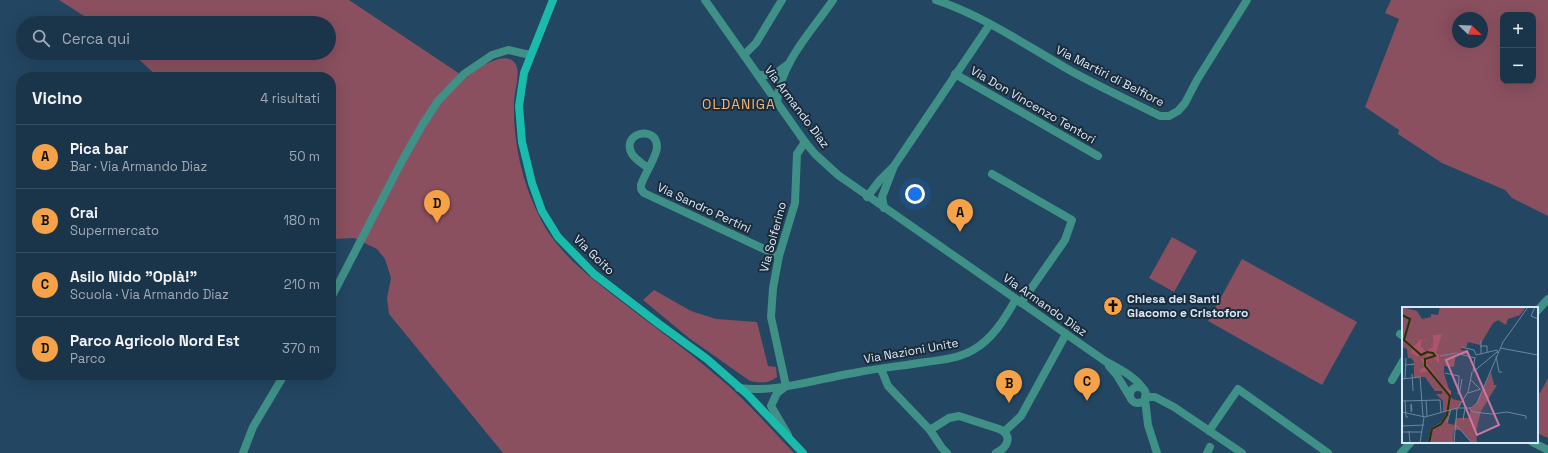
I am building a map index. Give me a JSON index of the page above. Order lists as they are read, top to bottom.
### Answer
{
  "streets": {
    "street": [
      "Via Martiri di Belfiore",
      "Via Don Vincenzo Tentori",
      "Via Armando Diaz",
      "Via Sandro Pertini",
      "Via Solferino",
      "Via Goito",
      "Via Nazioni Unite"
    ]
  },
  "crossings": [
    ["Via Martiri di Belfiore", "Via Don Vincenzo Tentori"],
    ["Via Don Vincenzo Tentori", "Via Armando Diaz"],
    ["Via Armando Diaz", "Via Solferino"],
    ["Via Armando Diaz", "Via Nazioni Unite"],
    ["Via Sandro Pertini", "Via Solferino"],
    ["Via Solferino", "Via Nazioni Unite"],
    ["Via Goito", "Via Nazioni Unite"]
  ],
  "districts": ["OLDANIGA"],
  "places": {
    "church": ["Chiesa dei Santi Giacomo e Cristoforo"]
  },
  "north": "bottom right",
  "page": {
    "map_buttons": ["+", "−"],
    "search": "Cerca qui",
    "heading": ["Vicino", "4 risultati"],
    "list": [
      {
        "mark": "A",
        "name": "Pica bar",
        "note": "Bar · Via Armando Diaz",
        "value": "50 m"
      },
      {
        "mark": "B",
        "name": "Crai",
        "note": "Supermercato",
        "value": "180 m"
      },
      {
        "mark": "C",
        "name": "Asilo Nido \"Oplà!\"",
        "note": "Scuola · Via Armando Diaz",
        "value": "210 m"
      },
      {
        "mark": "D",
        "name": "Parco Agricolo Nord Est",
        "note": "Parco",
        "value": "370 m"
      }
    ],
    "pins": [
      "D",
      "A",
      "C",
      "B"
    ]
  }
}
